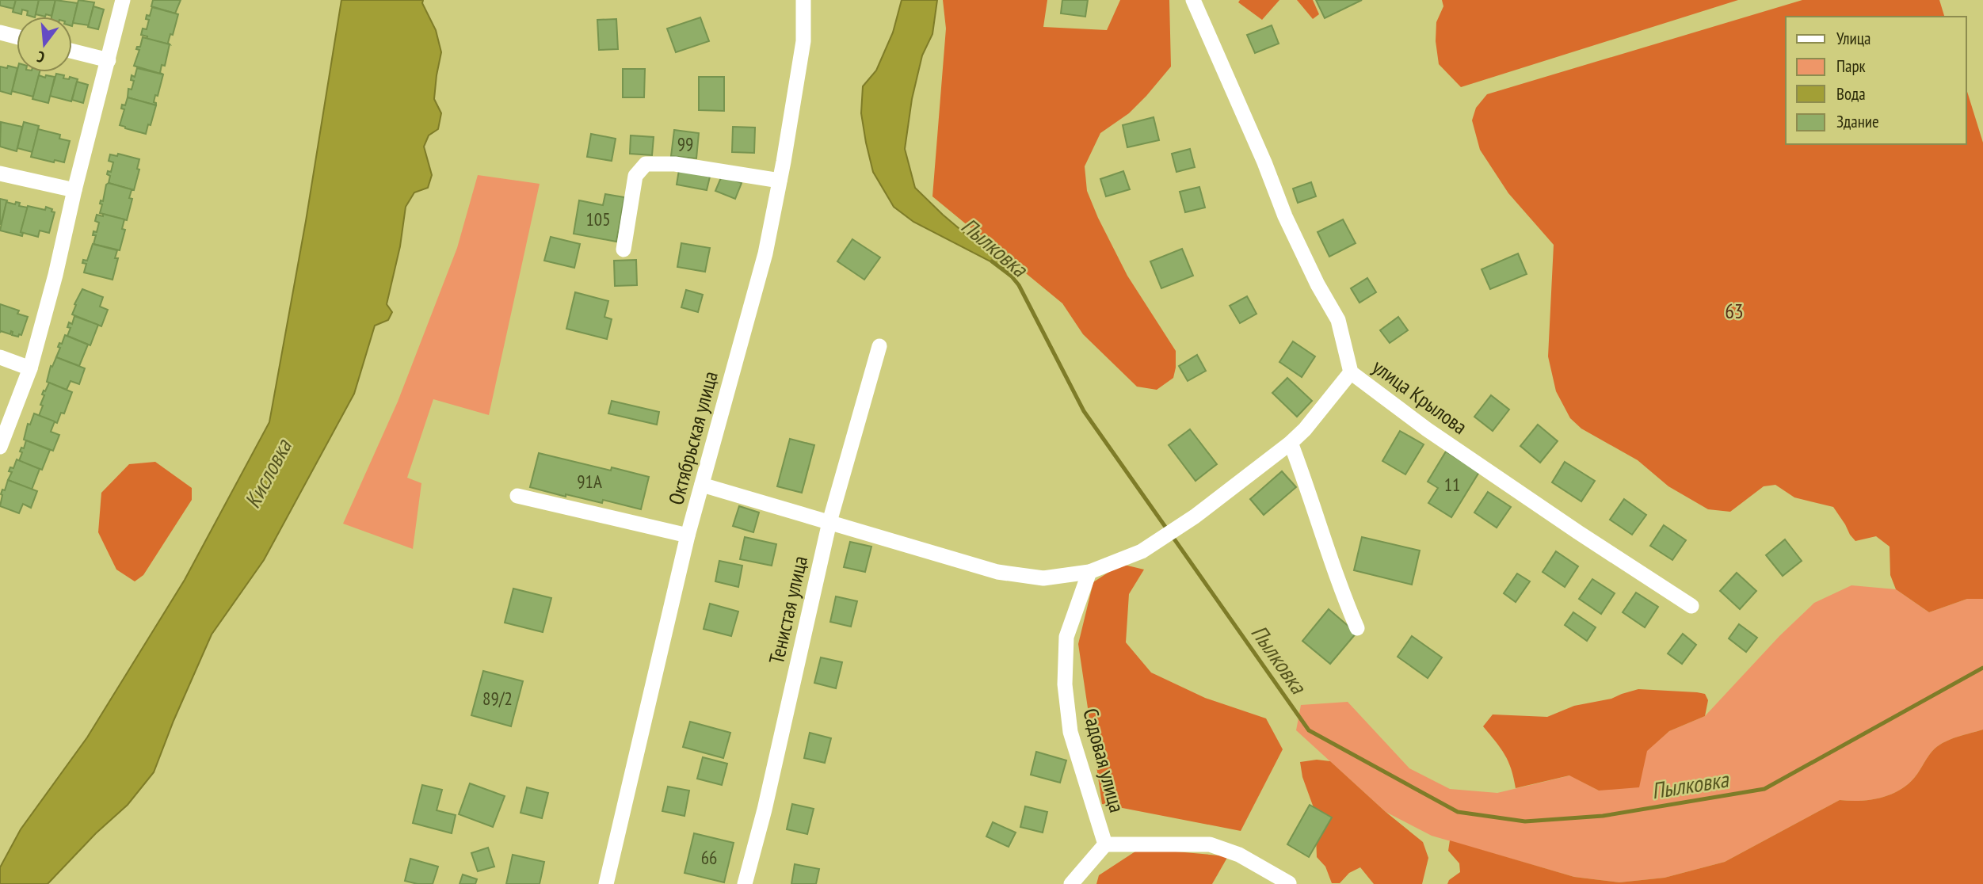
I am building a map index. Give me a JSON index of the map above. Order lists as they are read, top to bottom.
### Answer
{
  "streets": {
    "street": [
      "улица Крылова",
      "Октябрьская улица",
      "Тенистая улица",
      "Садовая улица"
    ]
  },
  "water": ["Пылковка", "Кисловка"],
  "parks": ["63"],
  "house_numbers": [
    "99",
    "105",
    "91А",
    "11",
    "89/2",
    "66"
  ],
  "legend": [
    "Улица",
    "Парк",
    "Вода",
    "Здание"
  ],
  "north": "bottom"
}
